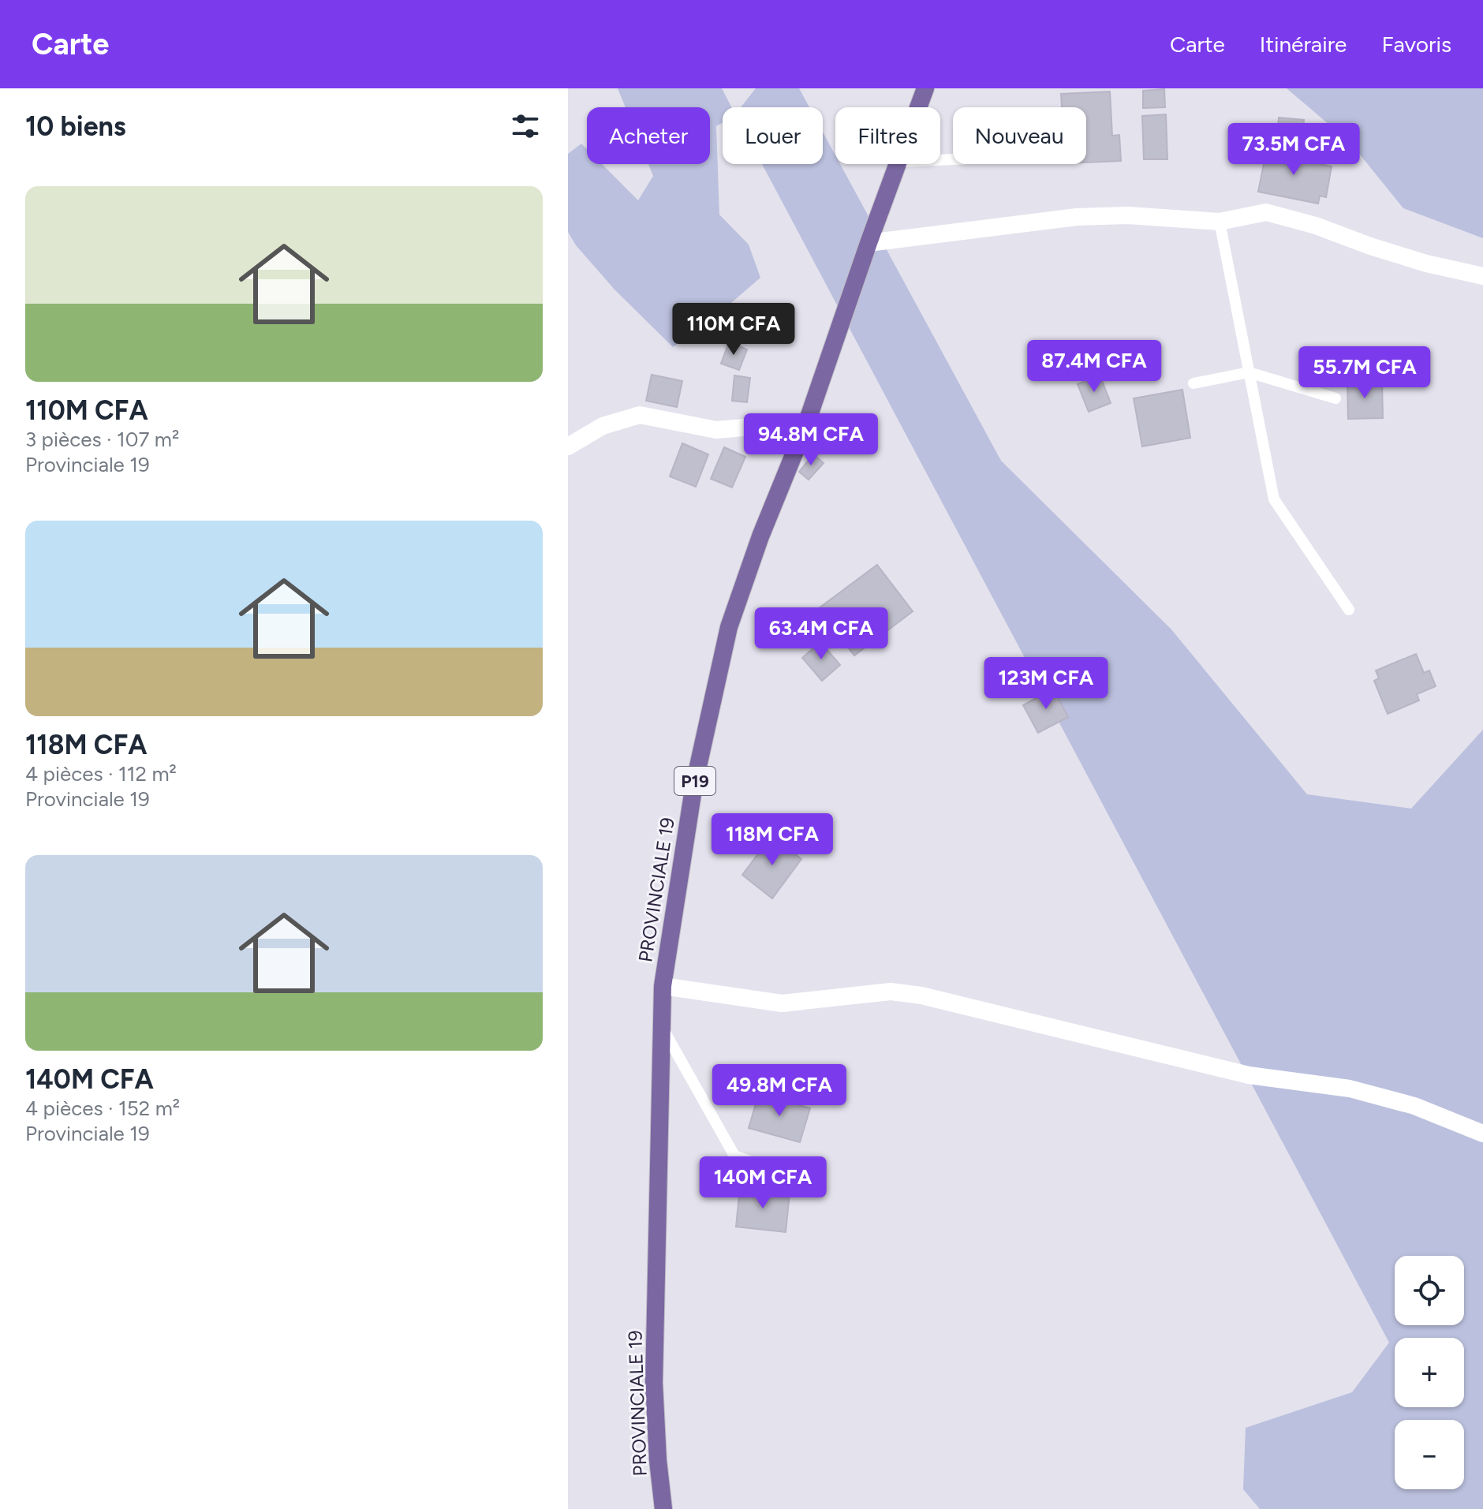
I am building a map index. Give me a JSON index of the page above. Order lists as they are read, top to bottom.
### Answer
{
  "streets": {
    "main road": ["P19", "PROVINCIALE 19"]
  },
  "page": {
    "header": "Carte",
    "nav": ["Carte", "Itinéraire", "Favoris"],
    "heading": "10 biens",
    "chip": [
      "Acheter",
      "Louer",
      "Filtres",
      "Nouveau"
    ],
    "price": [
      "73.5M CFA",
      "110M CFA",
      "87.4M CFA",
      "55.7M CFA",
      "94.8M CFA",
      "63.4M CFA",
      "123M CFA",
      "118M CFA",
      "49.8M CFA",
      "140M CFA"
    ],
    "list": [
      {
        "name": "110M CFA",
        "note": "3 pièces · 107 m² · Provinciale 19"
      },
      {
        "name": "118M CFA",
        "note": "4 pièces · 112 m² · Provinciale 19"
      },
      {
        "name": "140M CFA",
        "note": "4 pièces · 152 m² · Provinciale 19"
      }
    ],
    "map_buttons": ["+", "−"]
  }
}
